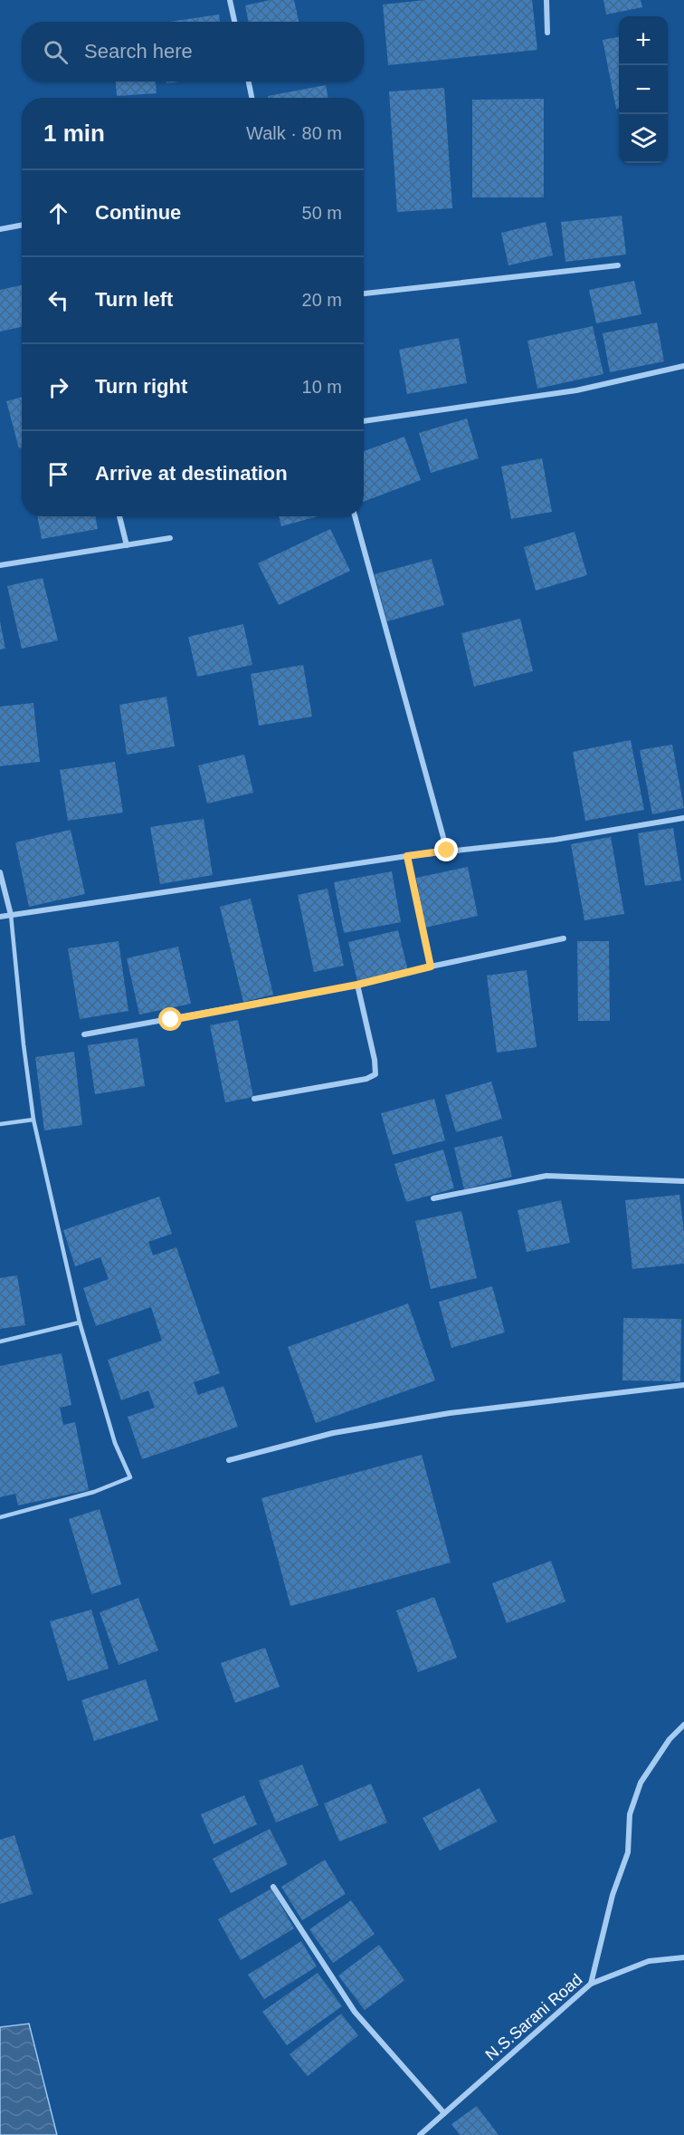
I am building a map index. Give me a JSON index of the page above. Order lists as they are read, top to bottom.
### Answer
{
  "streets": {
    "street": ["N.S.Sarani Road"]
  },
  "page": {
    "map_buttons": ["+", "−"],
    "search": "Search here",
    "heading": ["1 min", "Walk · 80 m"],
    "list": [
      ["Continue", "50 m"],
      ["Turn left", "20 m"],
      ["Turn right", "10 m"],
      "Arrive at destination"
    ]
  }
}
